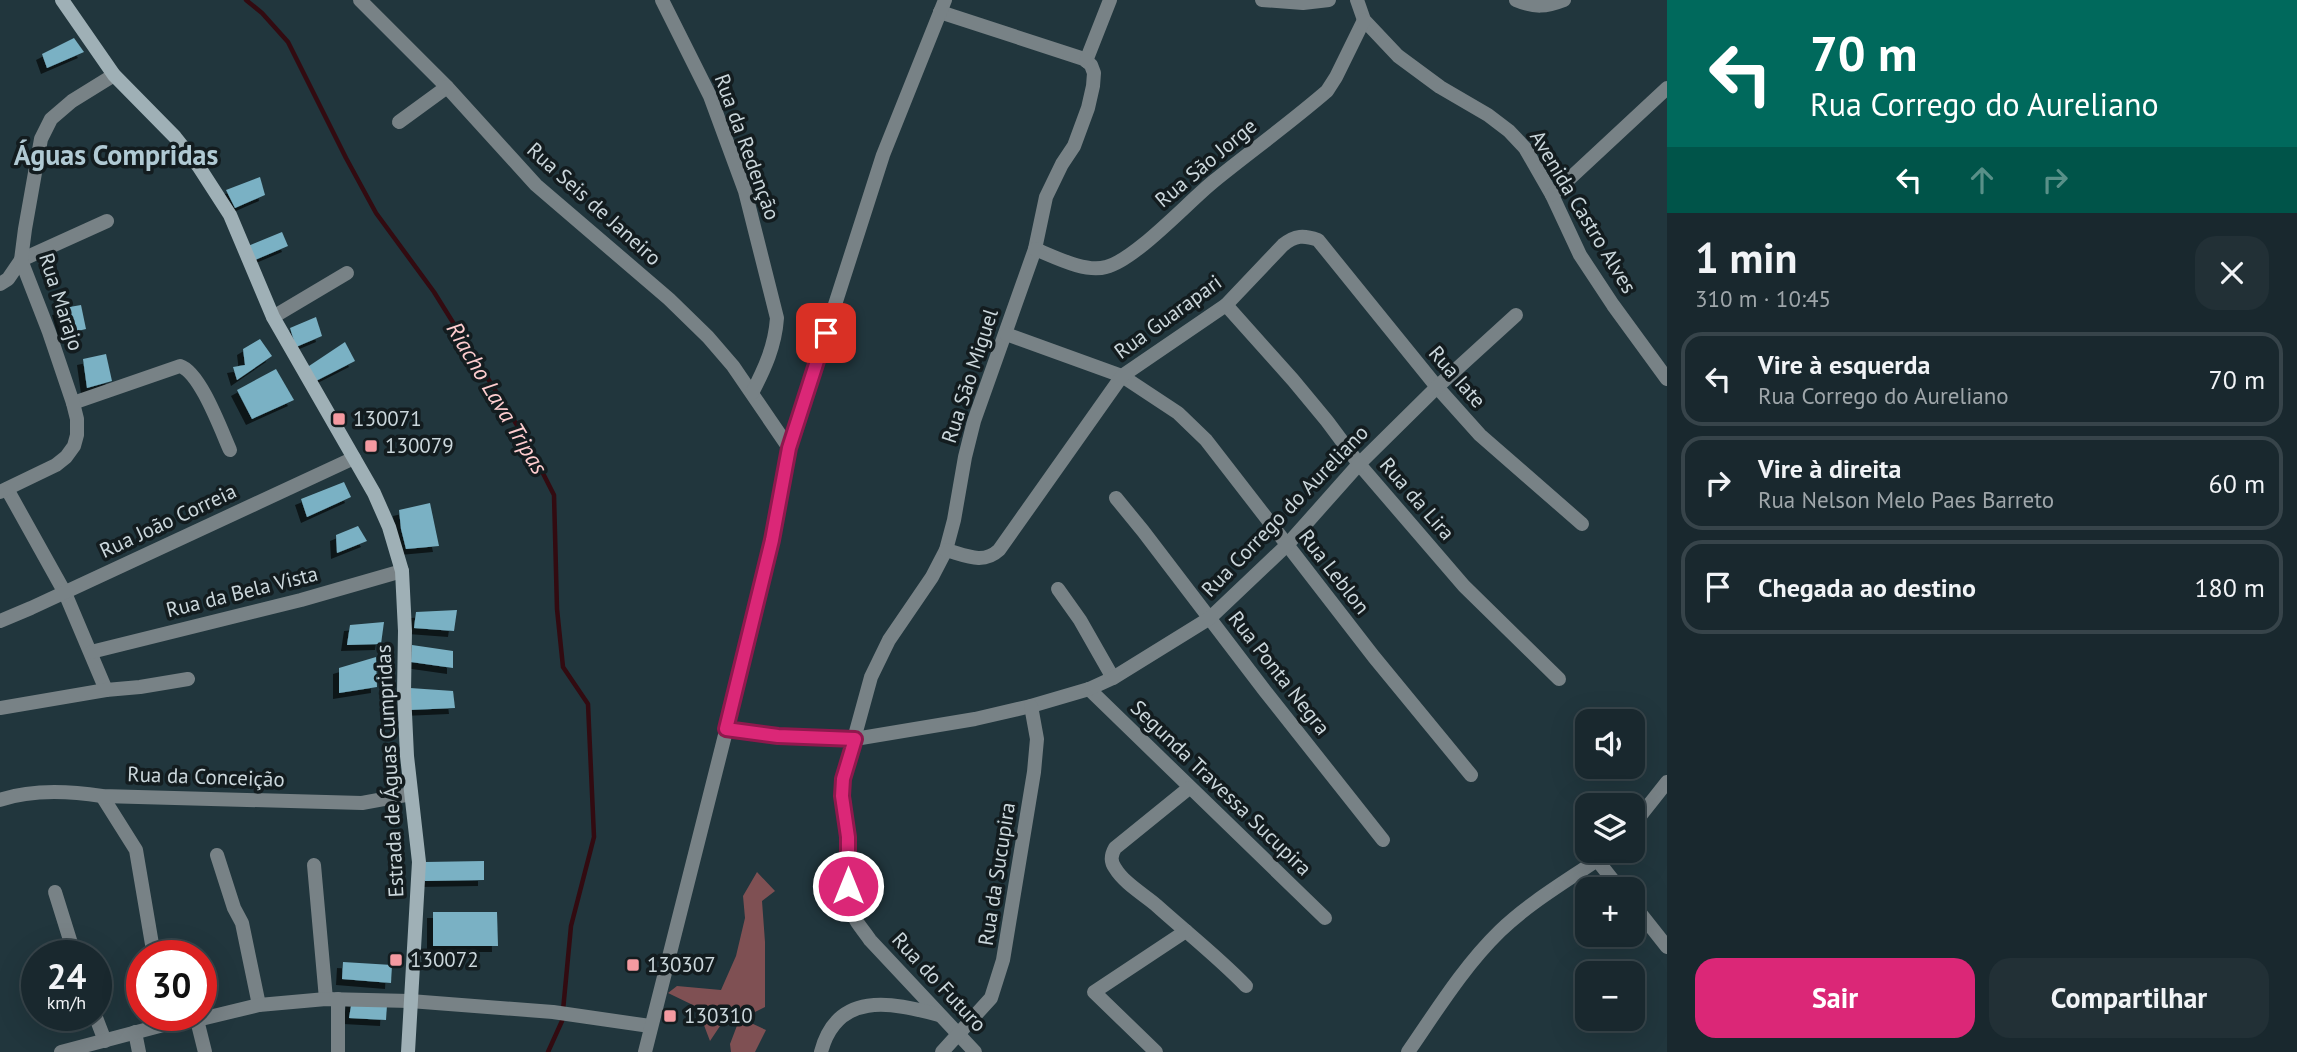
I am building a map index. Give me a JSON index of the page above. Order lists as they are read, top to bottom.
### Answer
{
  "streets": {
    "main road": ["Estrada de Águas Cumpridas"],
    "street": [
      "Rua da Redenção",
      "Rua São Jorge",
      "Rua Seis de Janeiro",
      "Avenida Castro Alves",
      "Rua Marajo",
      "Rua Guarapari",
      "Rua São Miguel",
      "Rua Iate",
      "Rua da Lira",
      "Rua Corrego do Aureliano",
      "Rua João Correia",
      "Rua Leblon",
      "Rua da Bela Vista",
      "Rua Ponta Negra",
      "Rua da Conceição",
      "Segunda Travessa Sucupira",
      "Rua da Sucupira",
      "Rua do Futuro"
    ]
  },
  "crossings": [
    ["Rua da Redenção", "Rua Seis de Janeiro"],
    ["Rua São Jorge", "Avenida Castro Alves"],
    ["Rua São Jorge", "Rua São Miguel"],
    ["Rua Marajo", "Estrada de Águas Cumpridas"],
    ["Rua Guarapari", "Rua São Miguel"],
    ["Rua Guarapari", "Rua Iate"],
    ["Rua Guarapari", "Rua da Lira"],
    ["Rua Guarapari", "Rua Leblon"],
    ["Rua São Miguel", "Rua Corrego do Aureliano"],
    ["Rua São Miguel", "Rua Leblon"],
    ["Rua São Miguel", "Rua do Futuro"],
    ["Rua Iate", "Rua Corrego do Aureliano"],
    ["Rua da Lira", "Rua Corrego do Aureliano"],
    ["Rua Corrego do Aureliano", "Rua Leblon"],
    ["Rua Corrego do Aureliano", "Rua Ponta Negra"],
    ["Rua Corrego do Aureliano", "Segunda Travessa Sucupira"],
    ["Rua Corrego do Aureliano", "Rua da Sucupira"],
    ["Rua Corrego do Aureliano", "Rua do Futuro"],
    ["Rua João Correia", "Estrada de Águas Cumpridas"],
    ["Rua da Bela Vista", "Estrada de Águas Cumpridas"],
    ["Estrada de Águas Cumpridas", "Rua da Conceição"],
    ["Rua da Sucupira", "Rua do Futuro"]
  ],
  "districts": ["Águas Compridas"],
  "water": ["Riacho Lava Tripas"],
  "places": {
    "transit": [
      "130071",
      "130079",
      "130072",
      "130307",
      "130310"
    ]
  },
  "page": {
    "turn": ["70 m", "Rua Corrego do Aureliano"],
    "heading": ["1 min", "310 m · 10:45"],
    "list": [
      {
        "name": "Vire à esquerda",
        "note": "Rua Corrego do Aureliano",
        "value": "70 m"
      },
      {
        "name": "Vire à direita",
        "note": "Rua Nelson Melo Paes Barreto",
        "value": "60 m"
      },
      {
        "name": "Chegada ao destino",
        "value": "180 m"
      }
    ],
    "map_buttons": ["+", "−"],
    "speed": "24 km/h",
    "limit": "30",
    "buttons": ["Sair", "Compartilhar"]
  }
}
